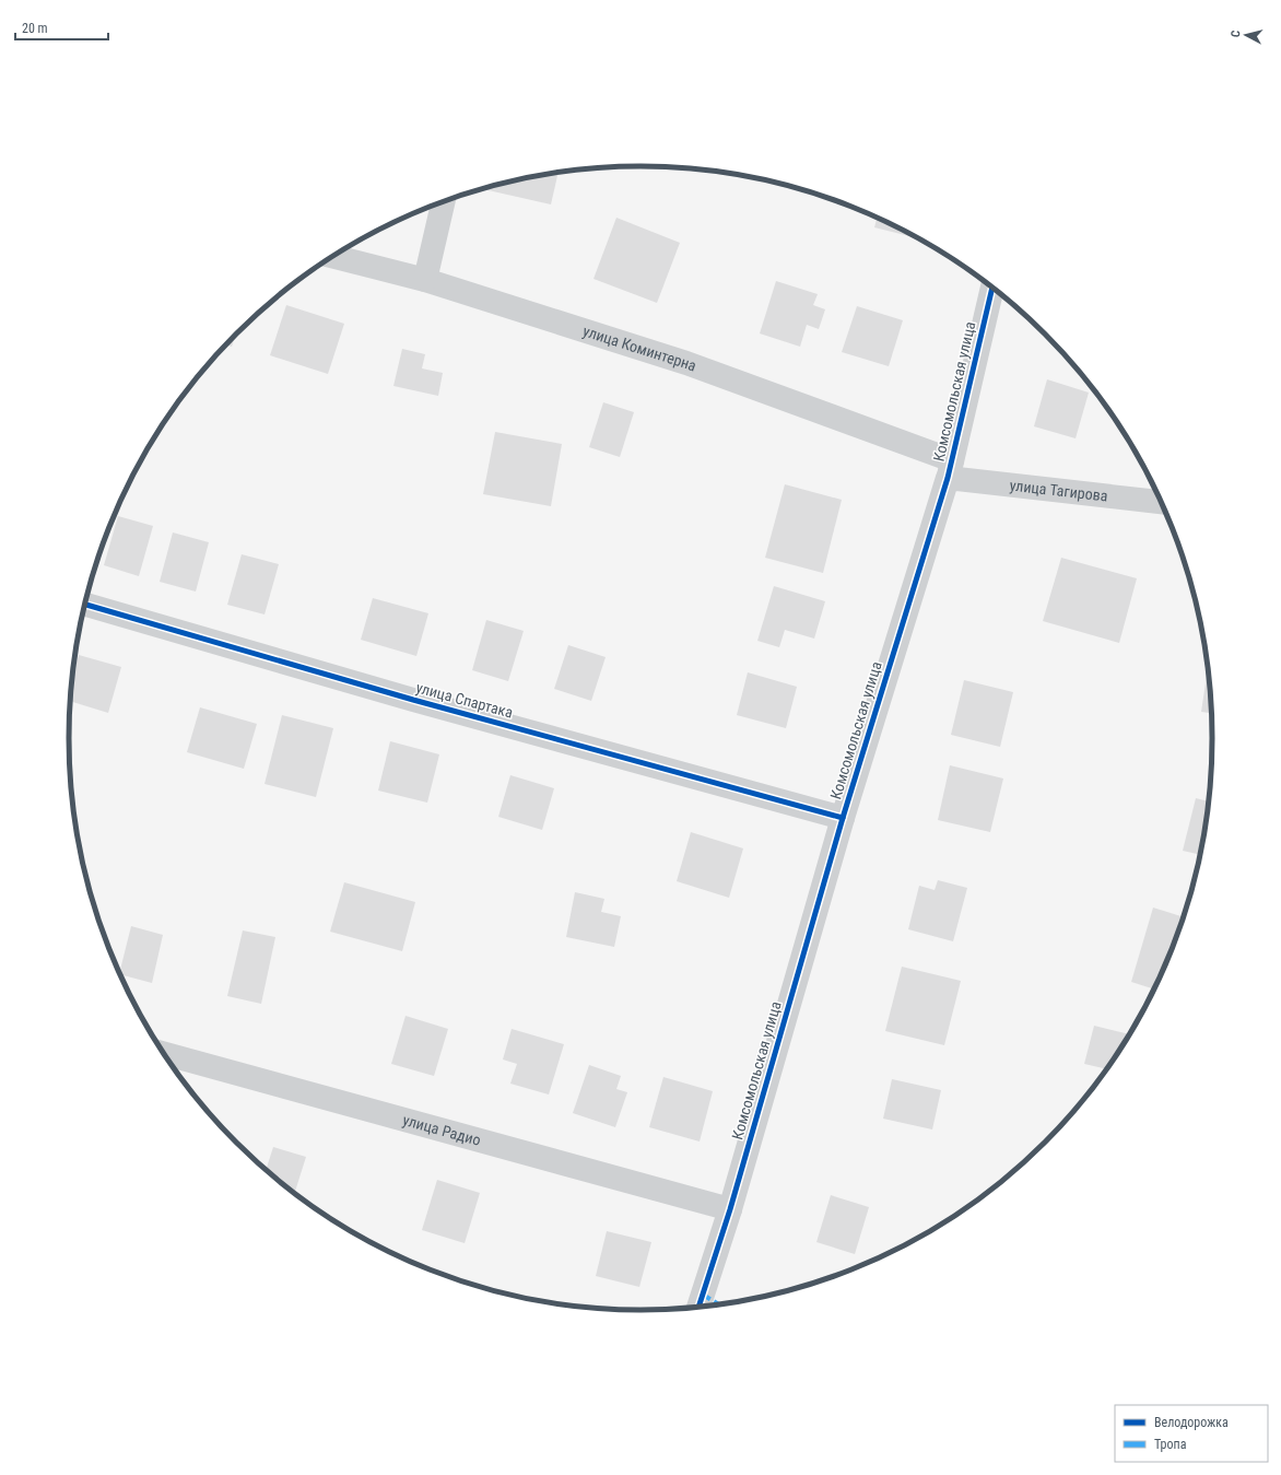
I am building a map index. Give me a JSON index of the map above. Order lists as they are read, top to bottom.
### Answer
{
  "streets": {
    "street": [
      "улица Коминтерна",
      "Комсомольская улица",
      "улица Тагирова",
      "улица Спартака",
      "улица Радио"
    ]
  },
  "crossings": [
    ["улица Коминтерна", "Комсомольская улица"],
    ["улица Коминтерна", "улица Тагирова"],
    ["Комсомольская улица", "улица Тагирова"],
    ["Комсомольская улица", "улица Спартака"],
    ["Комсомольская улица", "улица Радио"]
  ],
  "legend": ["Велодорожка", "Тропа"],
  "scale_bar": "20 m",
  "north": "left"
}
